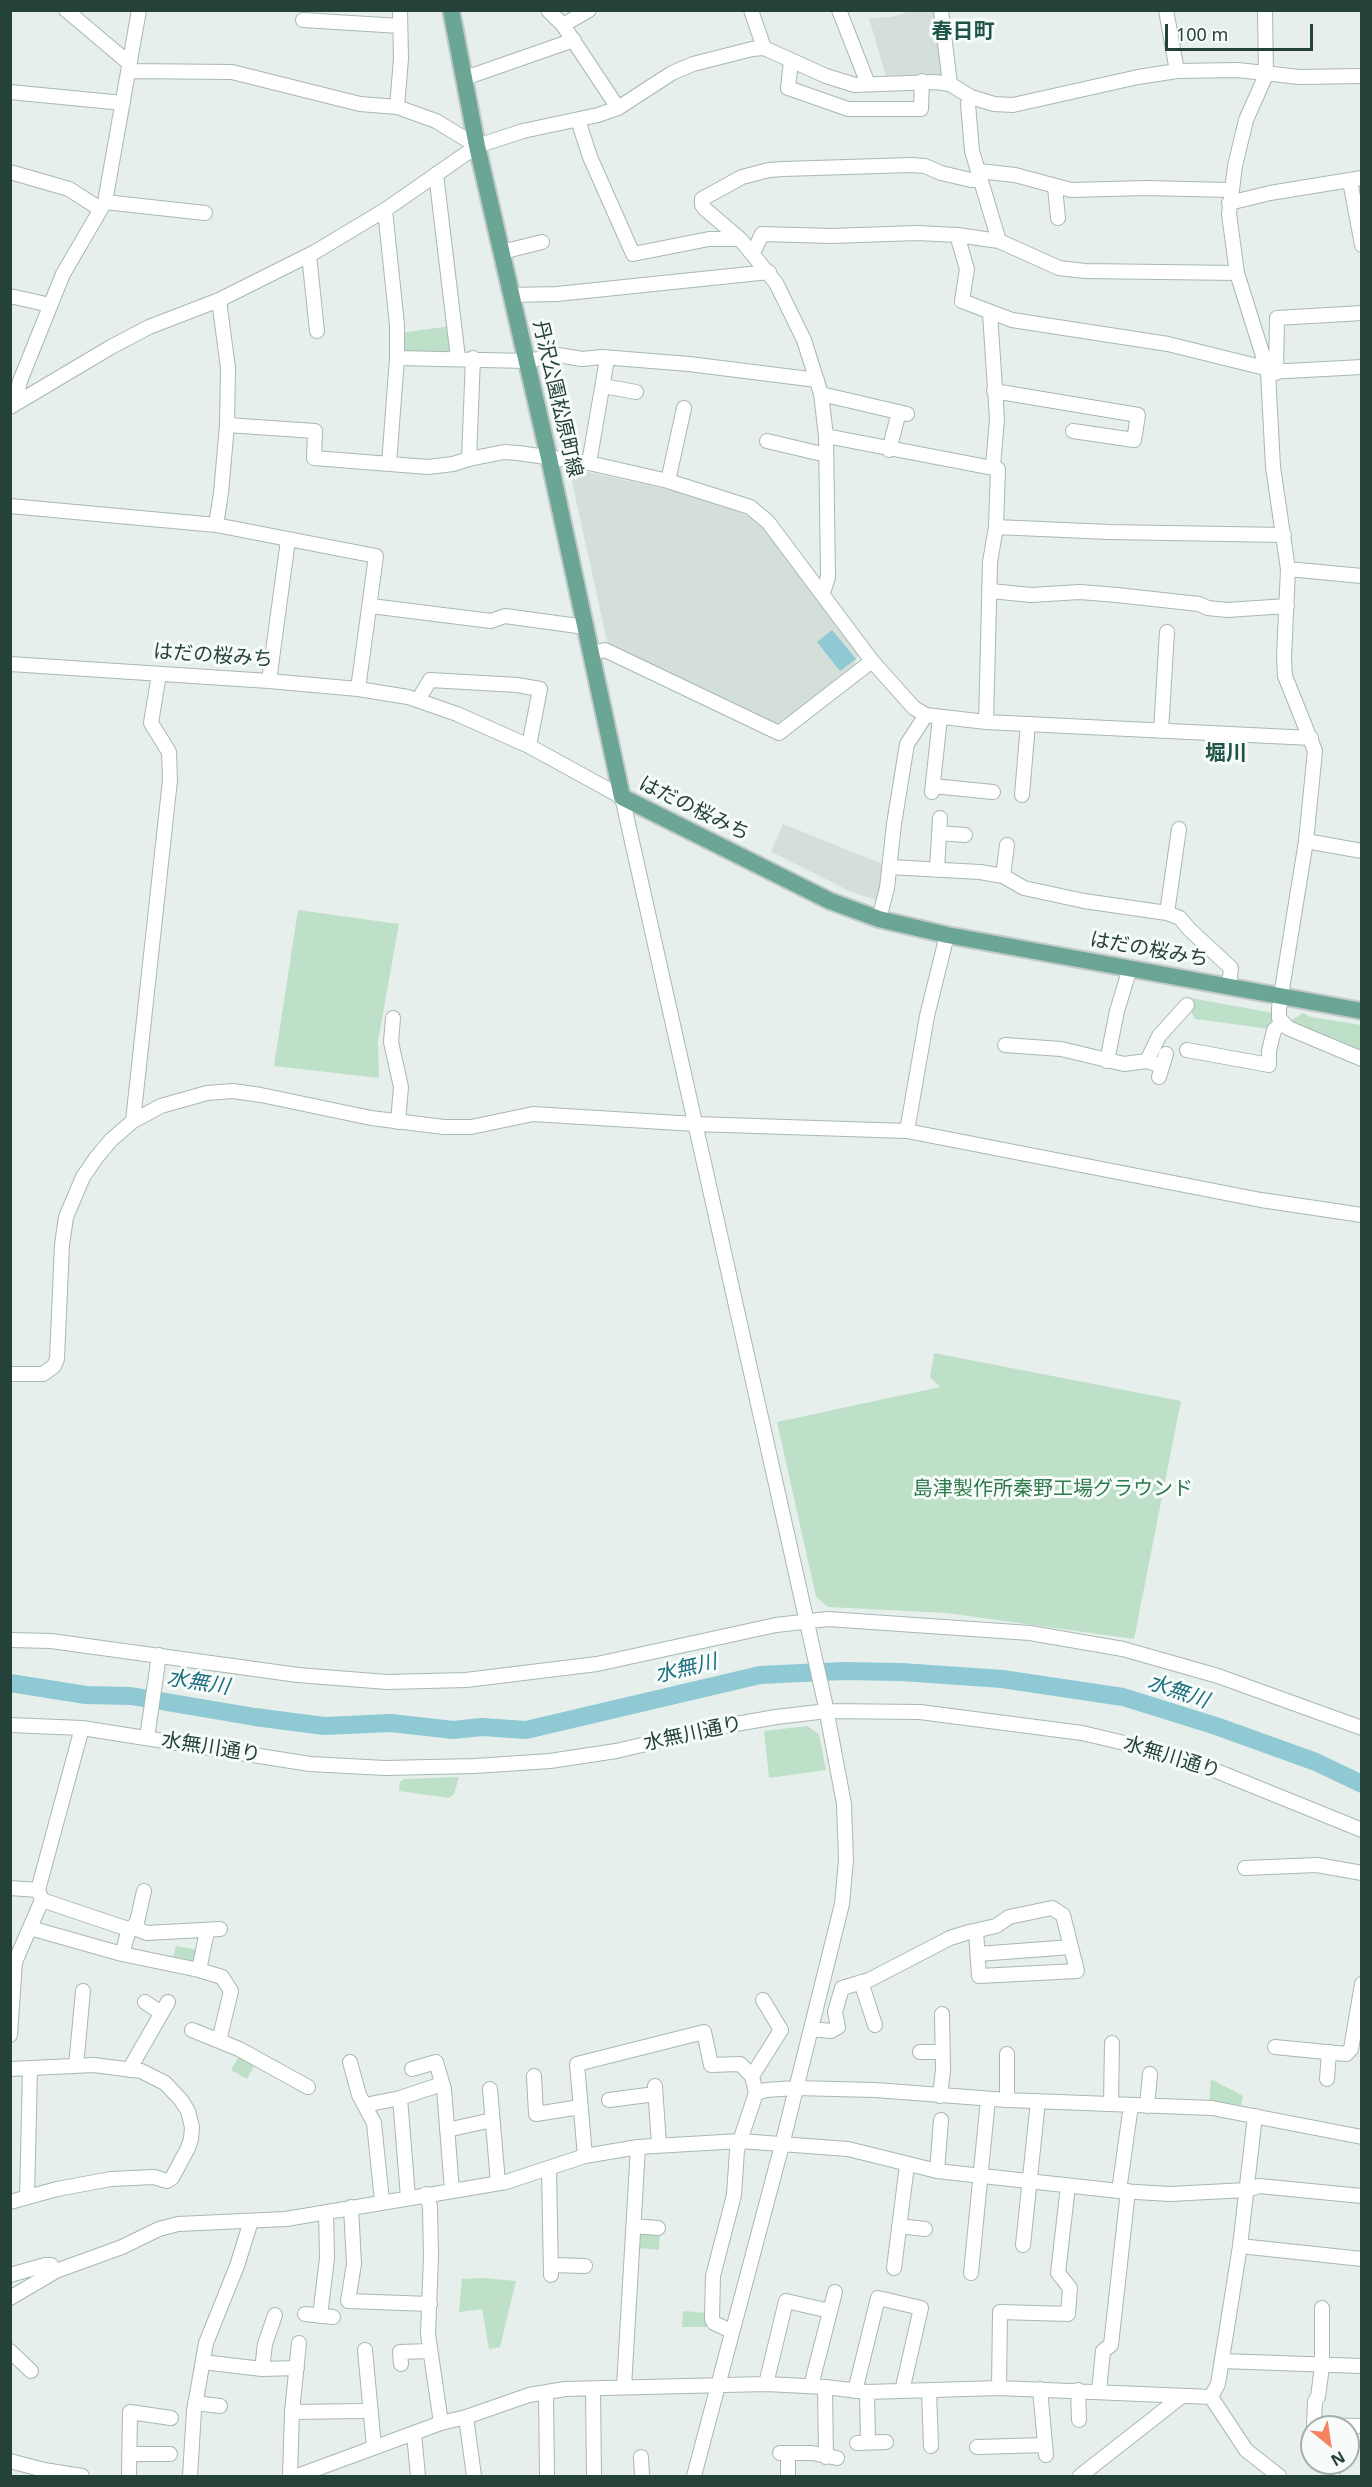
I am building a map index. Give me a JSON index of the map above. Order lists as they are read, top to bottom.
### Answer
{
  "streets": {
    "main road": ["丹沢公園松原町線", "はだの桜みち"],
    "street": ["水無川通り"]
  },
  "crossings": [
    ["丹沢公園松原町線", "はだの桜みち"]
  ],
  "districts": ["春日町", "堀川"],
  "water": ["水無川"],
  "parks": ["島津製作所秦野工場グラウンド"],
  "scale_bar": "100 m",
  "north": "bottom right"
}
